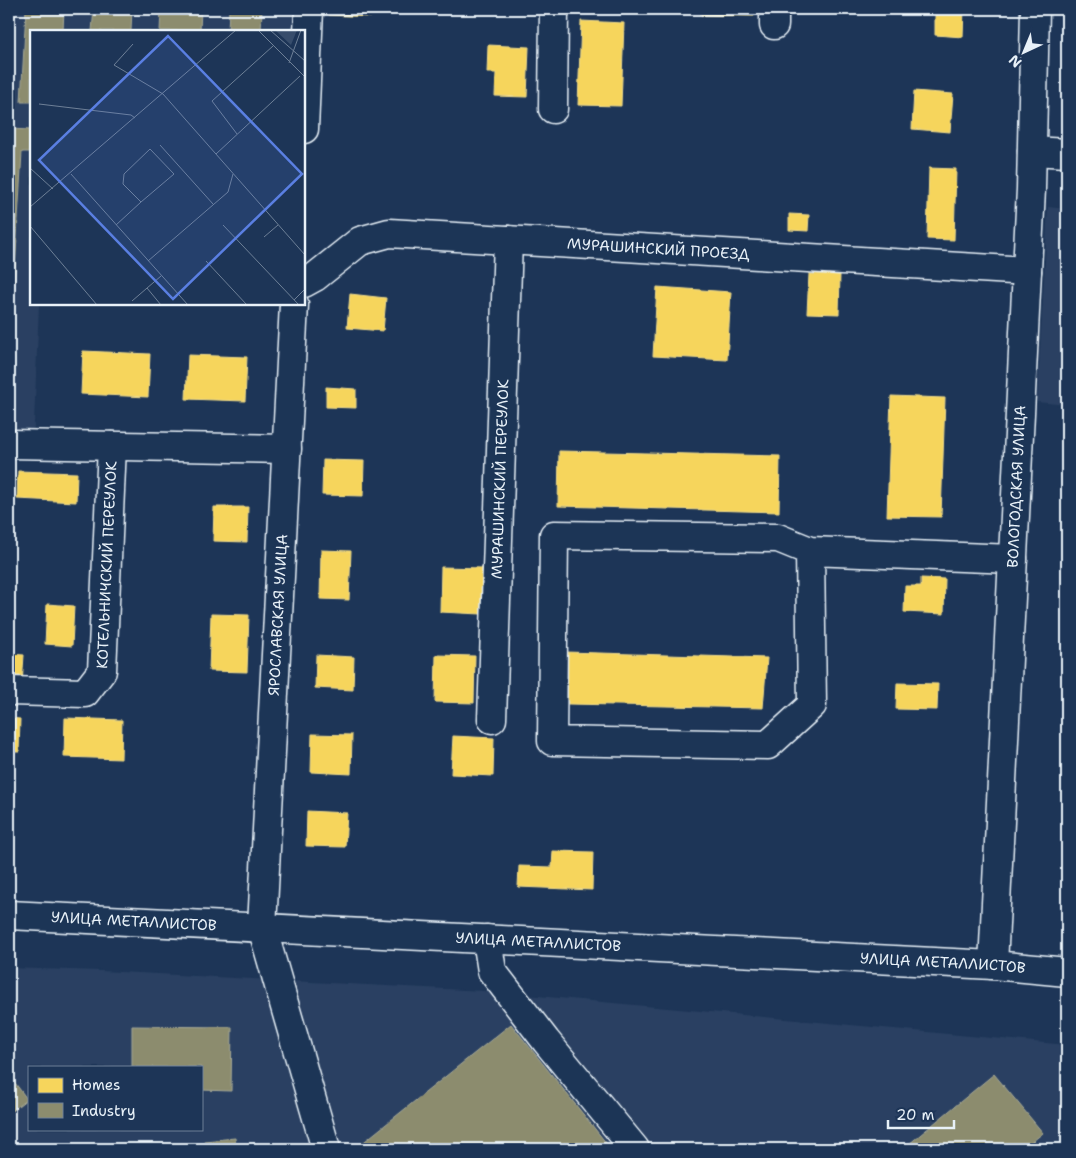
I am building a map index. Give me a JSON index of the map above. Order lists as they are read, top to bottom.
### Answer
{
  "streets": {
    "street": [
      "МУРАШИНСКИЙ ПРОЕЗД",
      "МУРАШИНСКИЙ ПЕРЕУЛОК",
      "ВОЛОГОДСКАЯ УЛИЦА",
      "КОТЕЛЬНИЧСКИЙ ПЕРЕУЛОК",
      "ЯРОСЛАВСКАЯ УЛИЦА",
      "УЛИЦА МЕТАЛЛИСТОВ"
    ]
  },
  "crossings": [
    ["МУРАШИНСКИЙ ПРОЕЗД", "МУРАШИНСКИЙ ПЕРЕУЛОК"],
    ["МУРАШИНСКИЙ ПРОЕЗД", "ВОЛОГОДСКАЯ УЛИЦА"],
    ["ВОЛОГОДСКАЯ УЛИЦА", "УЛИЦА МЕТАЛЛИСТОВ"],
    ["ЯРОСЛАВСКАЯ УЛИЦА", "УЛИЦА МЕТАЛЛИСТОВ"]
  ],
  "legend": ["Homes", "Industry"],
  "scale_bar": "20 m",
  "north": "bottom left"
}
